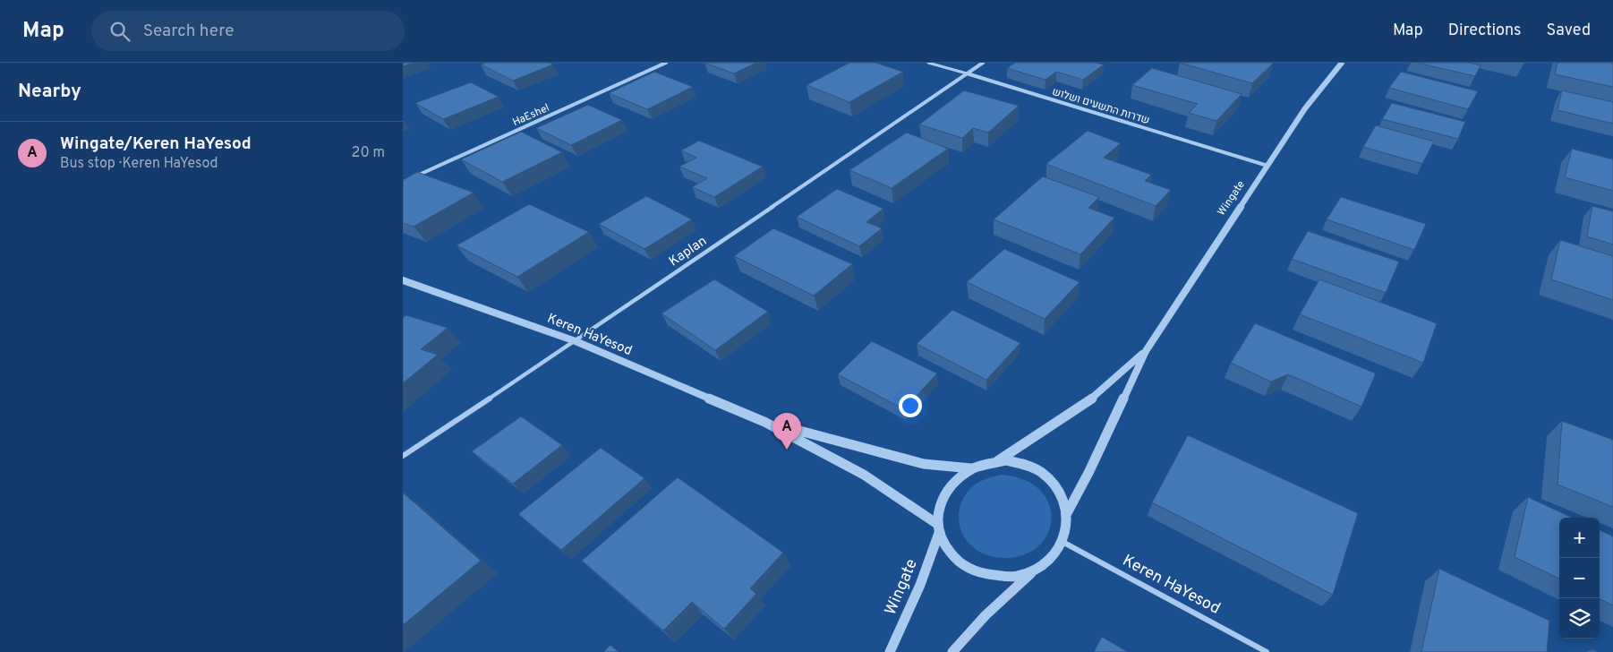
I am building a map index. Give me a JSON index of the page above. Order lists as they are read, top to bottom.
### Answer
{
  "streets": {
    "street": [
      "שדרות התשעים ושלוש",
      "HaEshel",
      "Wingate",
      "Kaplan",
      "Keren HaYesod"
    ]
  },
  "crossings": [
    ["שדרות התשעים ושלוש", "Wingate"],
    ["שדרות התשעים ושלוש", "Kaplan"],
    ["Wingate", "Keren HaYesod"],
    ["Kaplan", "Keren HaYesod"]
  ],
  "page": {
    "header": "Map",
    "search": "Search here",
    "nav": ["Map", "Directions", "Saved"],
    "heading": "Nearby",
    "list": [
      {
        "mark": "A",
        "name": "Wingate/Keren HaYesod",
        "note": "Bus stop · Keren HaYesod",
        "value": "20 m"
      }
    ],
    "pins": "A",
    "map_buttons": ["+", "−"]
  }
}
